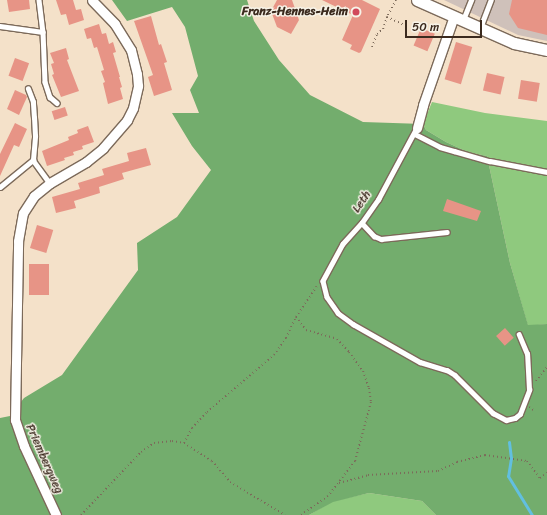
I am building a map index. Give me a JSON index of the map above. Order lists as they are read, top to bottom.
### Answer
{
  "streets": {
    "street": ["Leth", "Priembergweg"]
  },
  "places": ["Franz-Hennes-Heim"],
  "scale_bar": "50 m"
}
